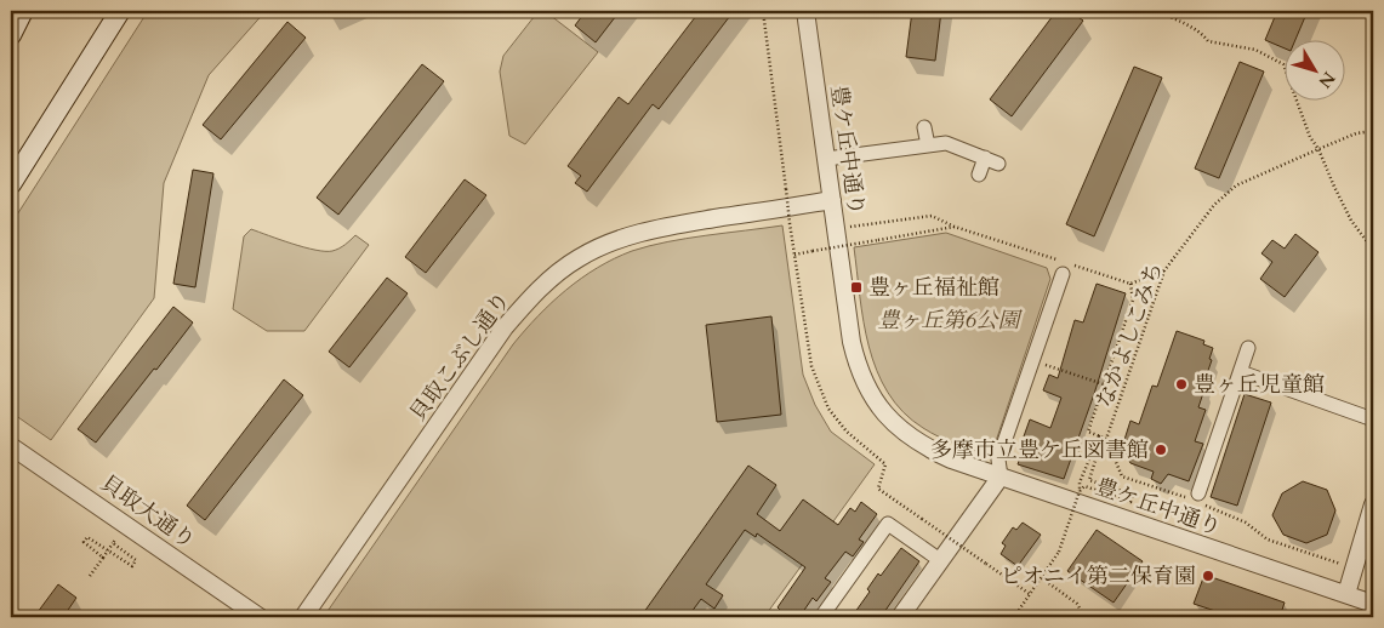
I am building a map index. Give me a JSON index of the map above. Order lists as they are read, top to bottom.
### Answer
{
  "streets": {
    "street": ["豊ケ丘中通り", "貝取こぶし通り", "貝取大通り"],
    "path": ["なかよしこみち"]
  },
  "crossings": [
    ["豊ケ丘中通り", "貝取こぶし通り"]
  ],
  "parks": ["豊ヶ丘第6公園"],
  "places": {
    "transit": ["豊ヶ丘福祉館"],
    "other": ["豊ヶ丘児童館", "多摩市立豊ケ丘図書館", "ピオニイ第二保育園"]
  },
  "north": "bottom right"
}
